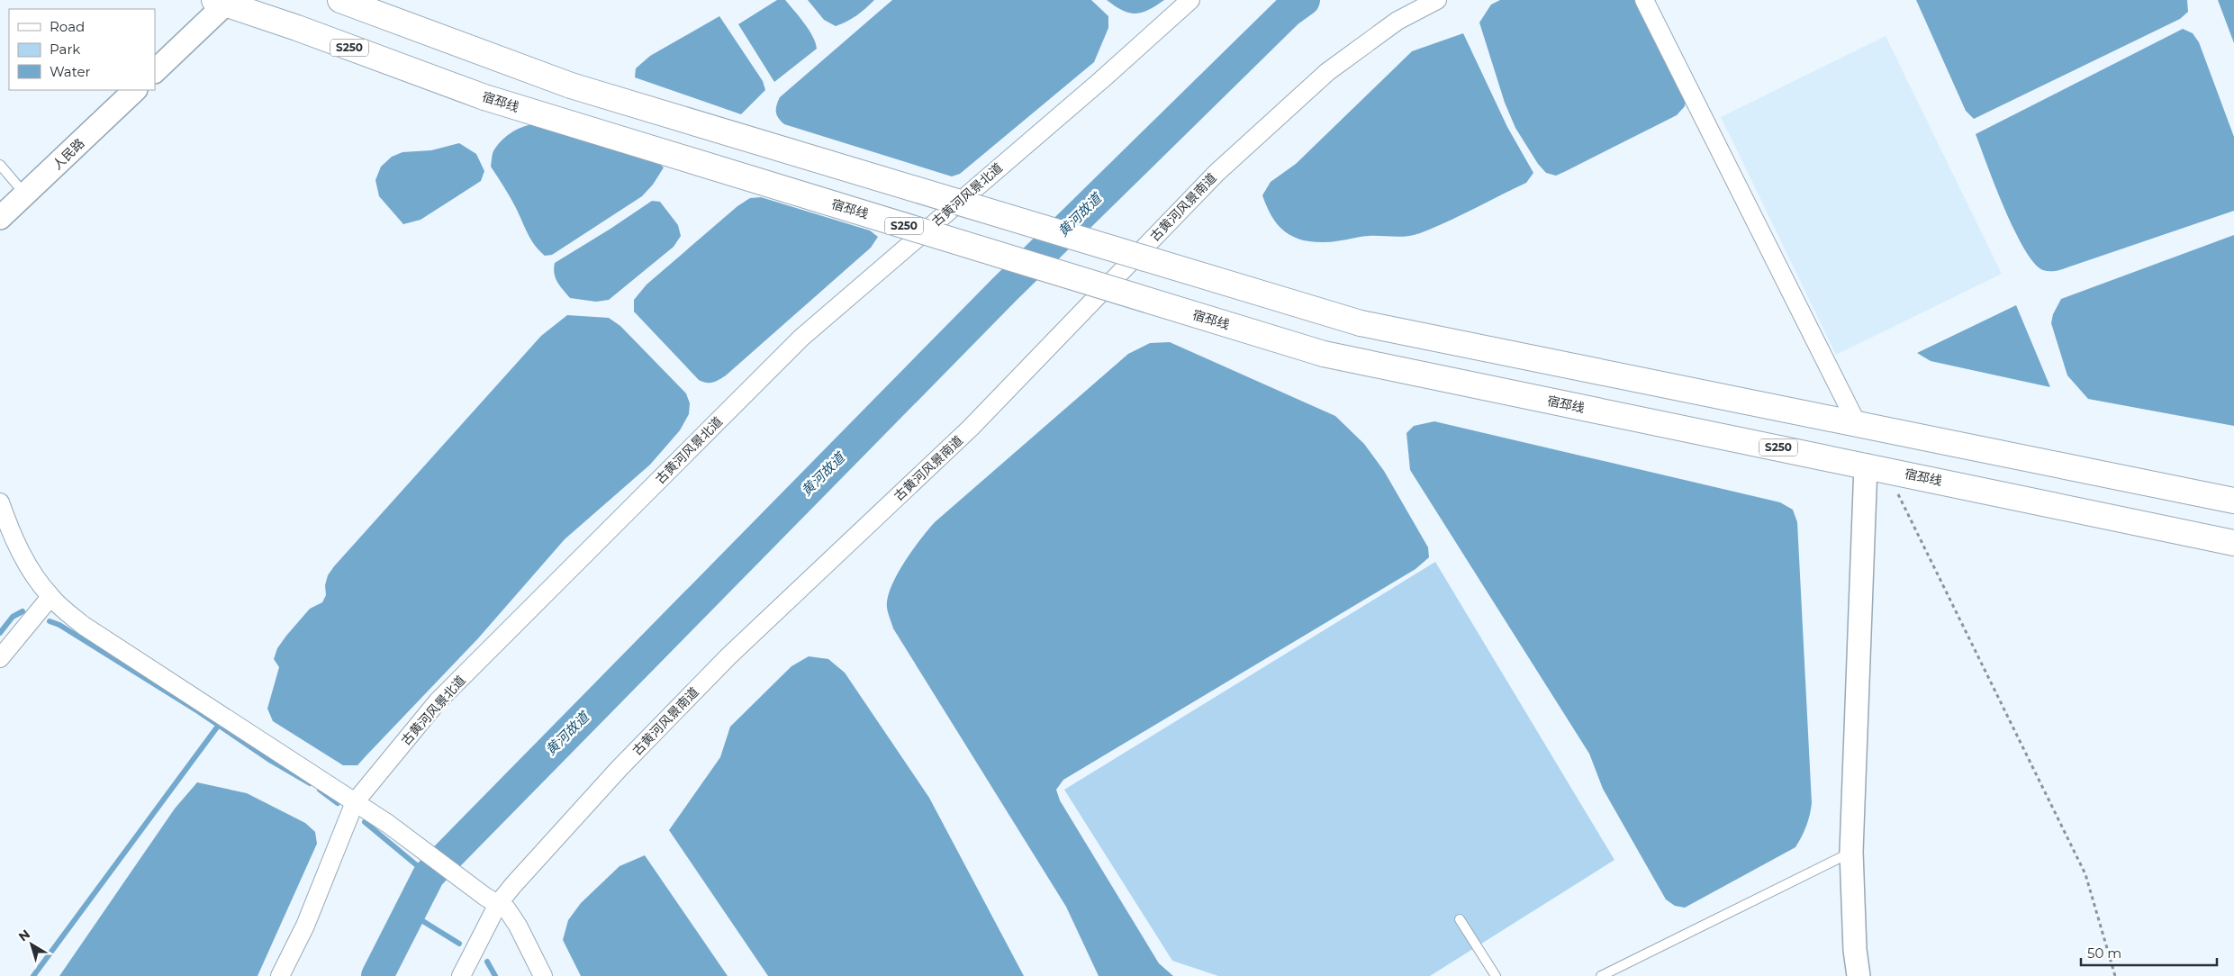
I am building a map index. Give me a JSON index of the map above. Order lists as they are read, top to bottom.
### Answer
{
  "streets": {
    "main road": ["S250", "宿邳线"],
    "street": ["人民路", "古黄河风景北道", "古黄河风景南道"]
  },
  "water": ["黄河故道"],
  "legend": ["Road", "Park", "Water"],
  "scale_bar": "50 m",
  "north": "top left"
}
